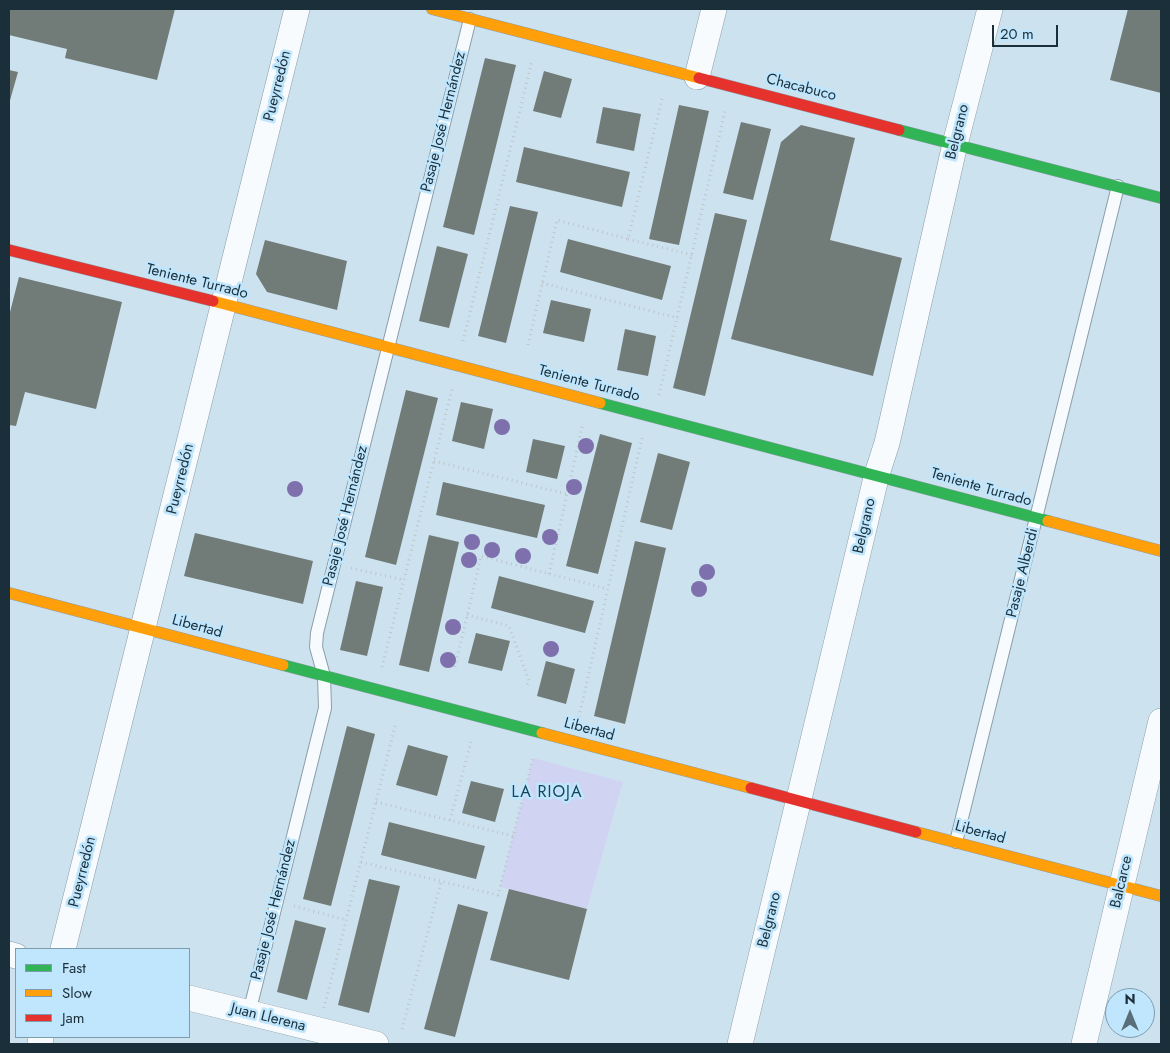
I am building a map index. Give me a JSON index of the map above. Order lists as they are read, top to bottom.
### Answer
{
  "streets": {
    "street": [
      "Pueyrredón",
      "Chacabuco",
      "Belgrano",
      "Teniente Turrado",
      "Libertad",
      "Balcarce",
      "Juan Llerena"
    ],
    "lane": ["Pasaje José Hernández", "Pasaje Alberdi"]
  },
  "crossings": [
    ["Pueyrredón", "Teniente Turrado"],
    ["Pueyrredón", "Libertad"],
    ["Chacabuco", "Pasaje José Hernández"],
    ["Chacabuco", "Belgrano"],
    ["Chacabuco", "Pasaje Alberdi"],
    ["Pasaje José Hernández", "Teniente Turrado"],
    ["Pasaje José Hernández", "Libertad"],
    ["Pasaje José Hernández", "Juan Llerena"],
    ["Belgrano", "Teniente Turrado"],
    ["Belgrano", "Libertad"],
    ["Teniente Turrado", "Pasaje Alberdi"],
    ["Pasaje Alberdi", "Libertad"],
    ["Libertad", "Balcarce"]
  ],
  "districts": ["LA RIOJA"],
  "legend": ["Fast", "Slow", "Jam"],
  "scale_bar": "20 m",
  "north": "top"
}
